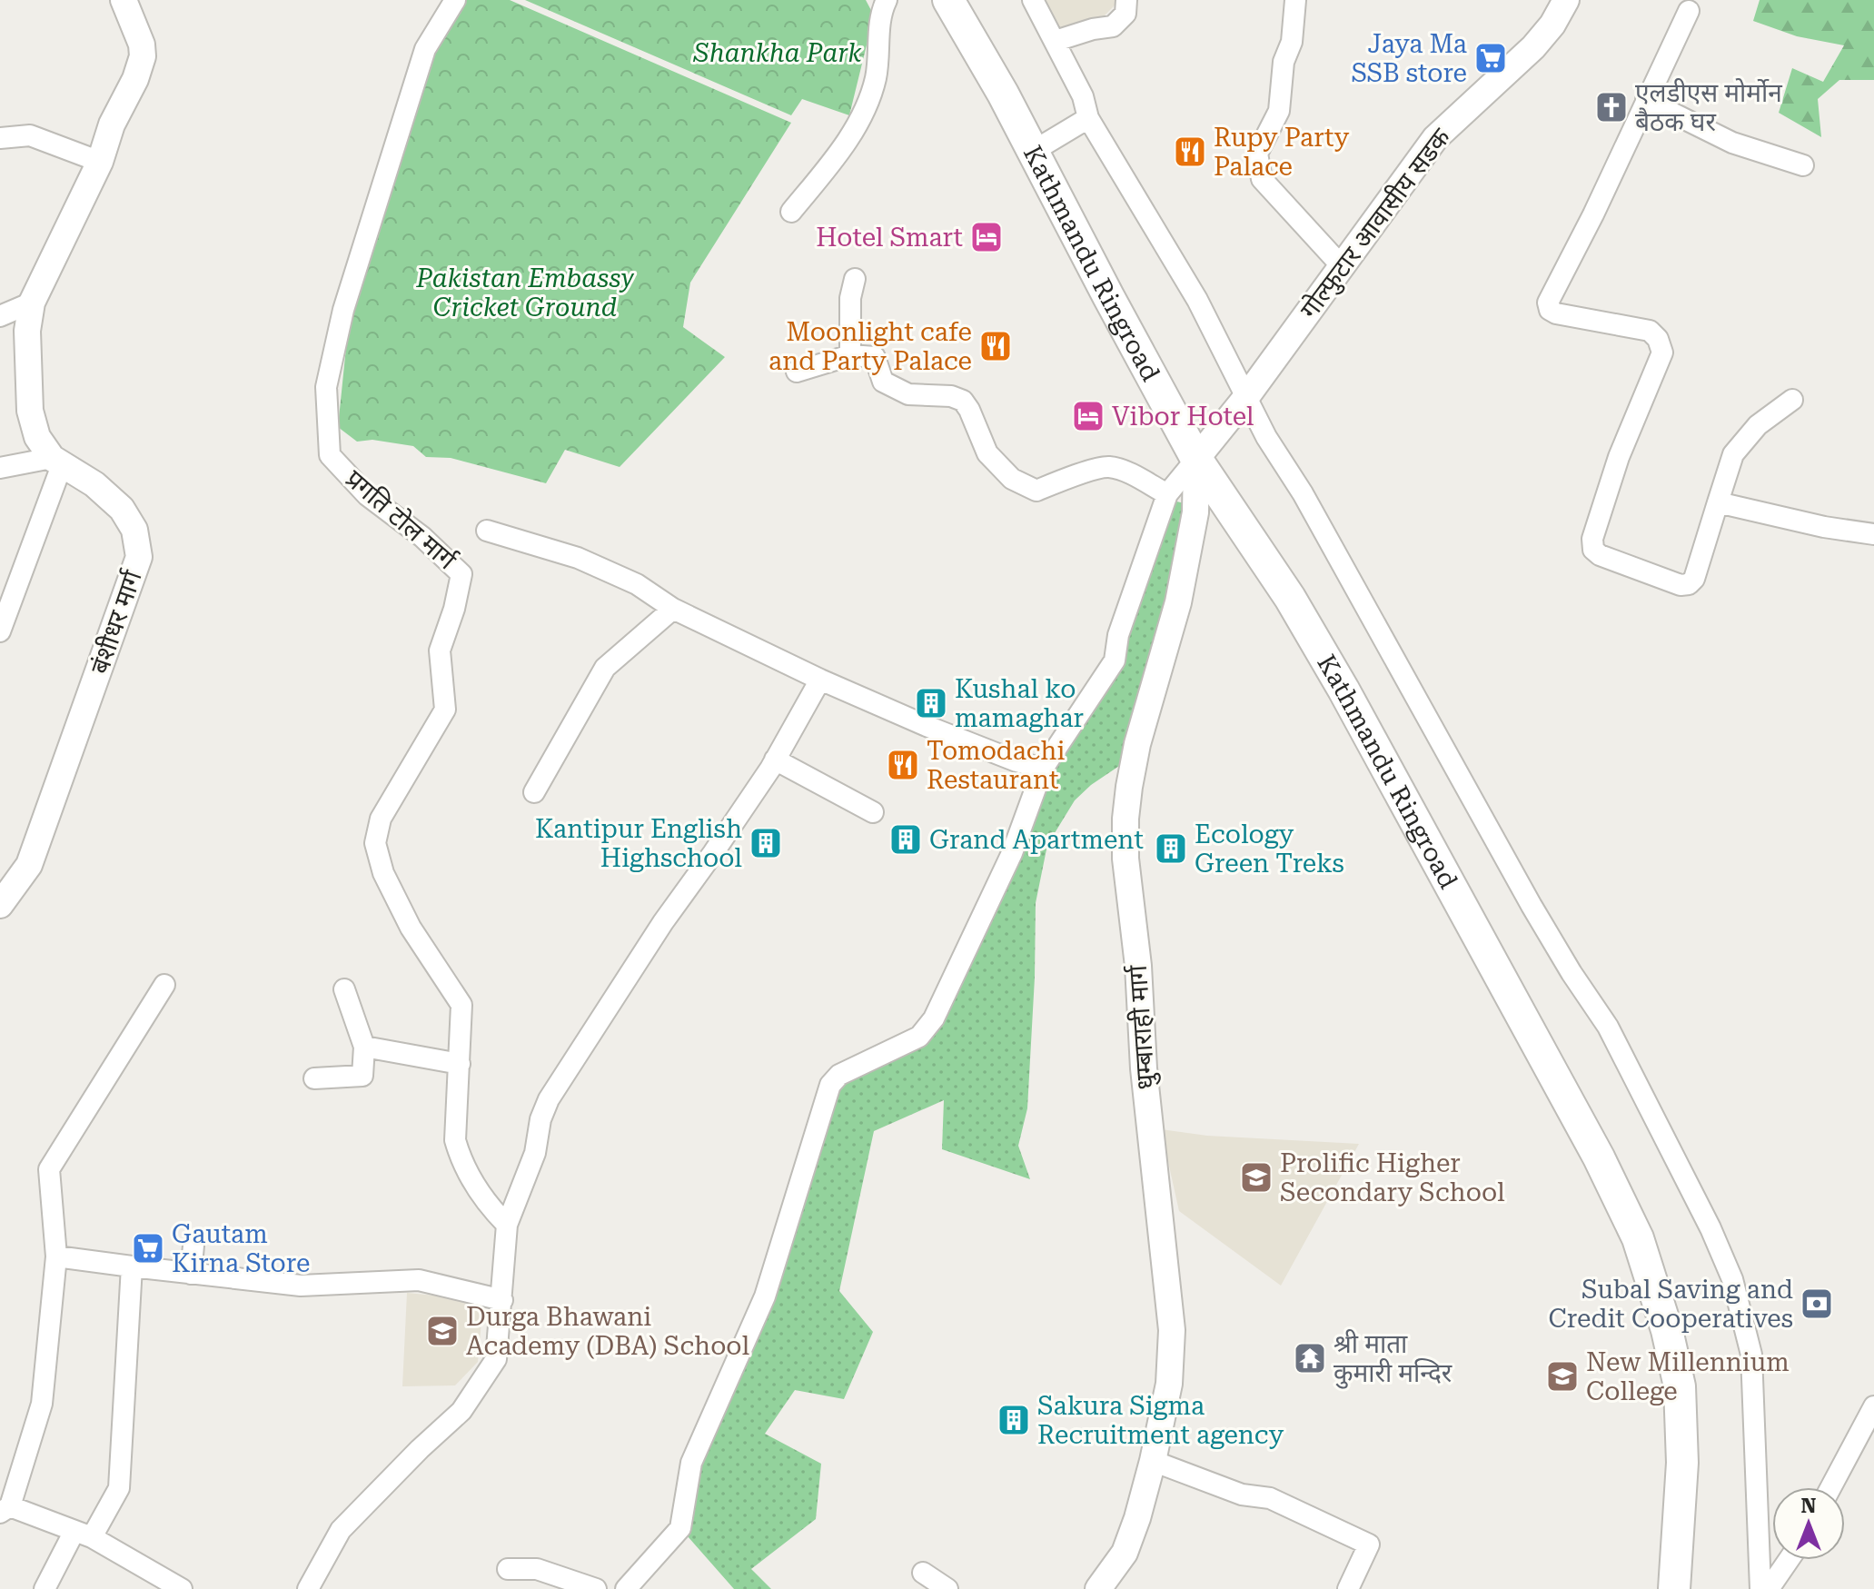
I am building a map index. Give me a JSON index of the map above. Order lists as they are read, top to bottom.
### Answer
{
  "streets": {
    "highway": ["Kathmandu Ringroad"],
    "main road": ["गोल्फुटार आवासीय सडक", "बंशीधर मार्ग", "धुम्बाराही मार्ग"],
    "street": ["प्रगति टोल मार्ग"]
  },
  "crossings": [
    ["गोल्फुटार आवासीय सडक", "Kathmandu Ringroad"],
    ["गोल्फुटार आवासीय सडक", "धुम्बाराही मार्ग"],
    ["Kathmandu Ringroad", "धुम्बाराही मार्ग"]
  ],
  "parks": ["Shankha Park", "Pakistan Embassy Cricket Ground"],
  "places": {
    "supermarket": ["Jaya Ma SSB store", "Gautam Kirna Store"],
    "church": ["एलडीएस मोर्मोन बैठक घर"],
    "restaurant": ["Rupy Party Palace", "Moonlight cafe and Party Palace", "Tomodachi Restaurant"],
    "hotel": ["Hotel Smart", "Vibor Hotel"],
    "building": [
      "Kushal ko mamaghar",
      "Grand Apartment",
      "Kantipur English Highschool",
      "Ecology Green Treks",
      "Sakura Sigma Recruitment agency"
    ],
    "school or university": ["Prolific Higher Secondary School", "Durga Bhawani Academy (DBA) School", "New Millennium College"],
    "bank": ["Subal Saving and Credit Cooperatives"],
    "temple": ["श्री माता कुमारी मन्दिर"]
  },
  "north": "top"
}
